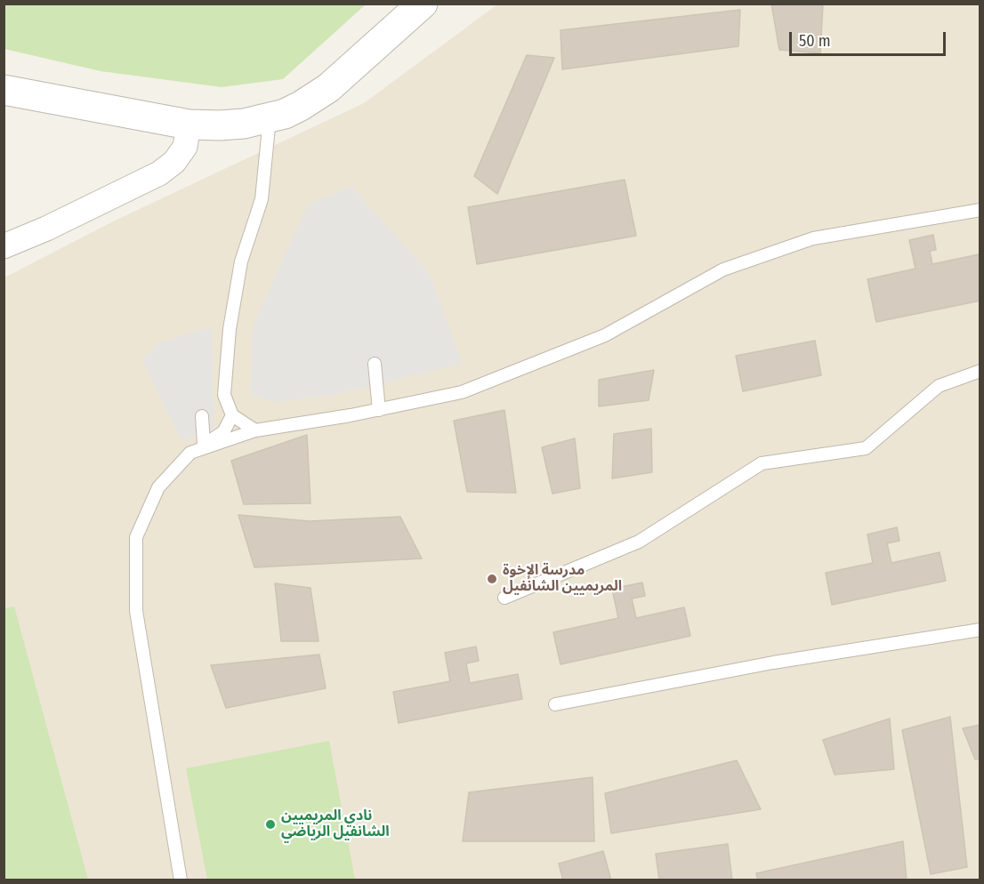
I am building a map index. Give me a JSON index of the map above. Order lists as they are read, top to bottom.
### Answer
{
  "places": ["مدرسة الإخوة المريميين الشانفيل", "نادي المريميين الشانفيل الرياضي"],
  "scale_bar": "50 m"
}
